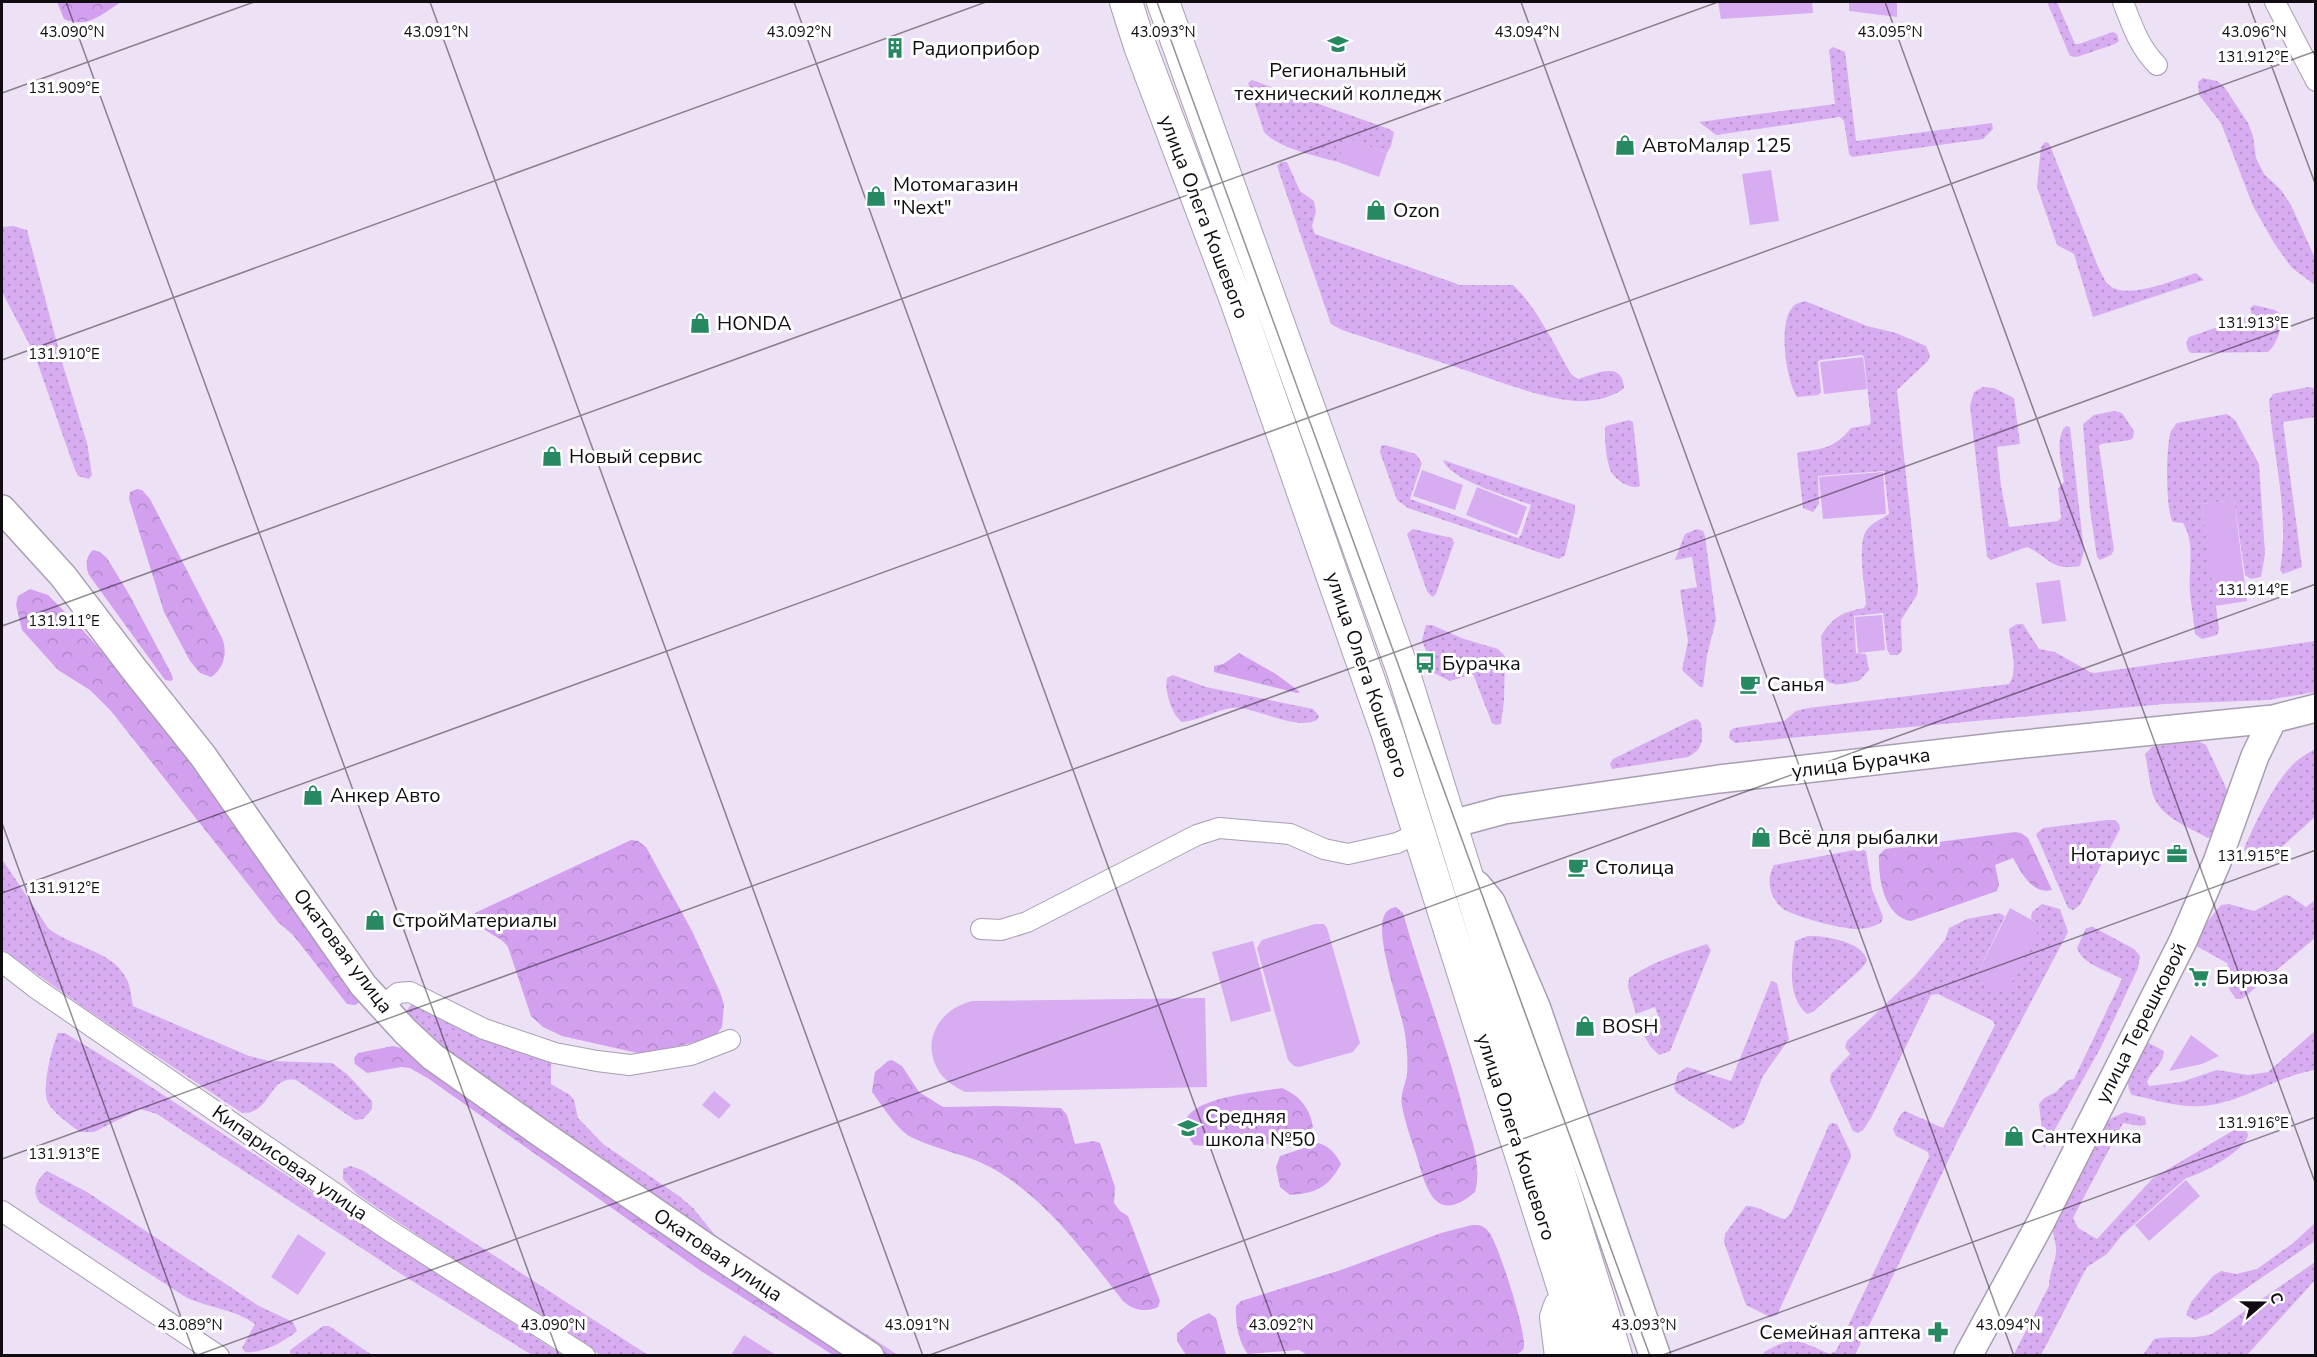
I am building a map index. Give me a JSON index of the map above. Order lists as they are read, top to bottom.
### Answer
{
  "streets": {
    "highway": ["улица Олега Кошевого"],
    "main road": ["улица Бурачка", "Окатовая улица", "улица Терешковой"],
    "street": ["Кипарисовая улица"]
  },
  "crossings": [
    ["улица Олега Кошевого", "улица Бурачка"],
    ["улица Бурачка", "улица Терешковой"]
  ],
  "places": {
    "school or university": ["Региональный технический колледж", "Средняя школа №50"],
    "building": ["Радиоприбор"],
    "shop": [
      "АвтоМаляр 125",
      "Мотомагазин \"Next\"",
      "Ozon",
      "HONDA",
      "Новый сервис",
      "Анкер Авто",
      "Всё для рыбалки",
      "СтройМатериалы",
      "BOSH",
      "Сантехника"
    ],
    "bus stop": ["Бурачка"],
    "cafe": ["Санья", "Столица"],
    "office": ["Нотариус"],
    "supermarket": ["Бирюза"],
    "pharmacy": ["Семейная аптека"]
  },
  "north": "right",
  "coordinates": [
    "43.090°N",
    "43.091°N",
    "43.092°N",
    "43.093°N",
    "43.094°N",
    "43.095°N",
    "43.096°N",
    "131.912°E",
    "131.909°E",
    "131.913°E",
    "131.910°E",
    "131.914°E",
    "131.911°E",
    "131.915°E",
    "131.916°E",
    "43.089°N"
  ]
}
